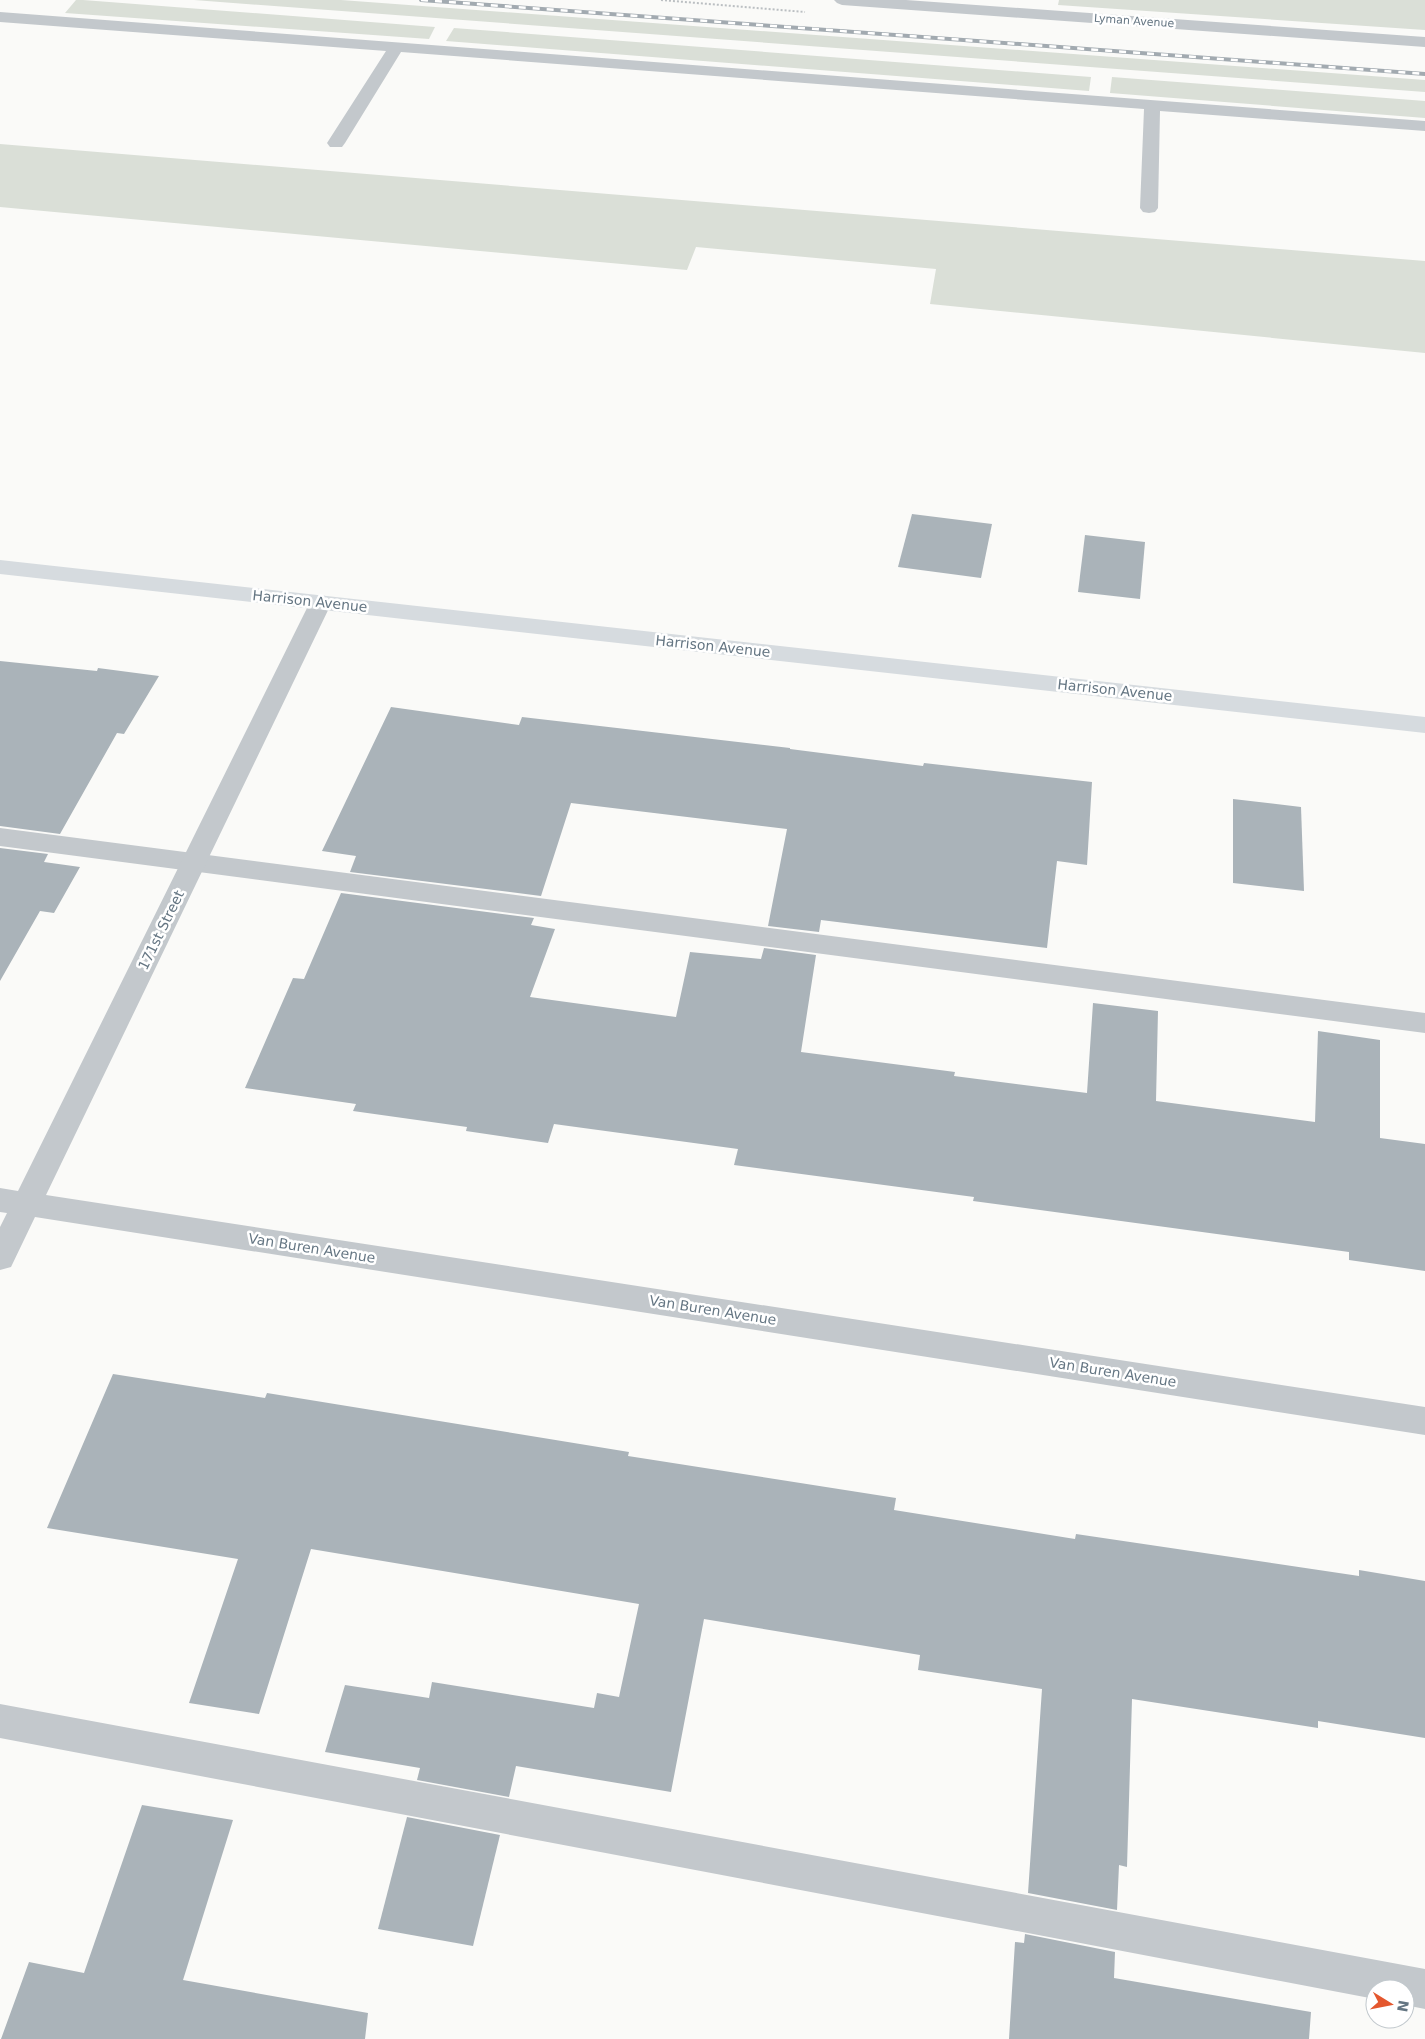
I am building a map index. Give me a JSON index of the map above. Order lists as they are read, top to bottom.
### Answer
{
  "streets": {
    "street": [
      "Lyman Avenue",
      "Harrison Avenue",
      "171st Street",
      "Van Buren Avenue"
    ]
  },
  "crossings": [
    ["Harrison Avenue", "171st Street"],
    ["171st Street", "Van Buren Avenue"]
  ],
  "north": "right"
}
